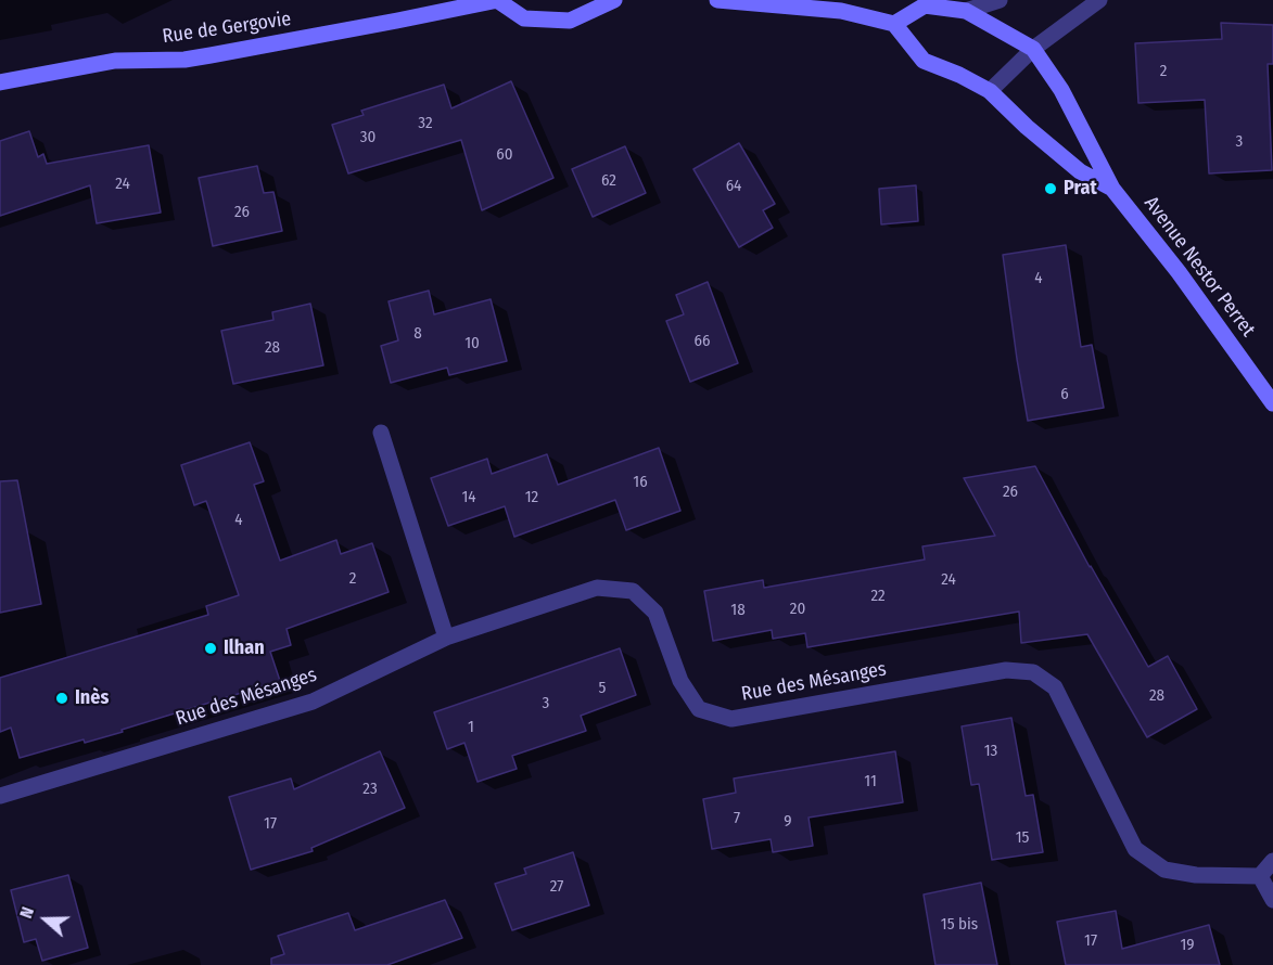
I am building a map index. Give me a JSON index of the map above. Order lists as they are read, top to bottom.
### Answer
{
  "streets": {
    "main road": ["Rue de Gergovie", "Avenue Nestor Perret"],
    "street": ["Rue des Mésanges"]
  },
  "places": ["Prat", "Ilhan", "Inès"],
  "house_numbers": [
    "2",
    "32",
    "30",
    "3",
    "60",
    "62",
    "24",
    "64",
    "26",
    "4",
    "8",
    "66",
    "10",
    "28",
    "6",
    "16",
    "26",
    "14",
    "12",
    "4",
    "2",
    "24",
    "22",
    "20",
    "18",
    "5",
    "28",
    "3",
    "1",
    "13",
    "11",
    "23",
    "7",
    "9",
    "17",
    "15",
    "27",
    "15 bis",
    "17",
    "19"
  ],
  "north": "left"
}
